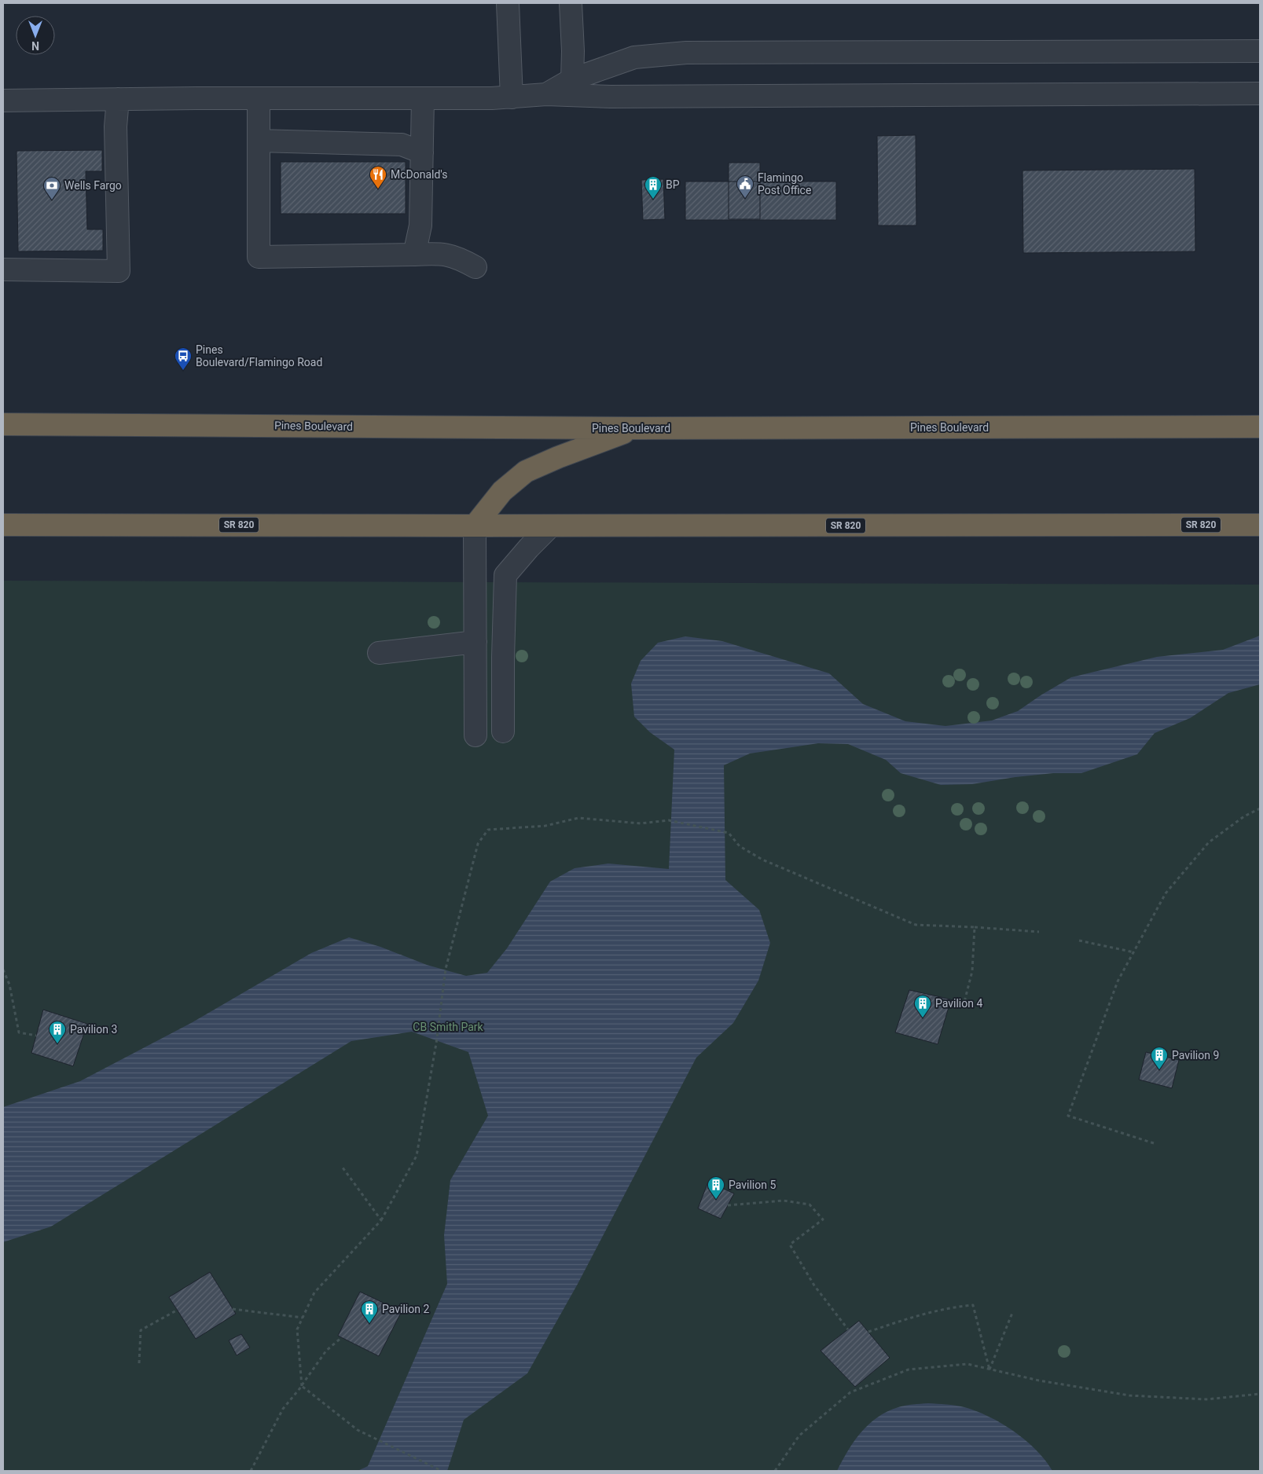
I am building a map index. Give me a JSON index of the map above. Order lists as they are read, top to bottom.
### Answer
{
  "streets": {
    "highway": ["Pines Boulevard", "SR 820"]
  },
  "parks": ["CB Smith Park"],
  "places": {
    "restaurant": ["McDonald's"],
    "public building": ["Flamingo Post Office"],
    "building": [
      "BP",
      "Pavilion 4",
      "Pavilion 3",
      "Pavilion 9",
      "Pavilion 5",
      "Pavilion 2"
    ],
    "bank": ["Wells Fargo"],
    "bus stop": ["Pines Boulevard/Flamingo Road"]
  },
  "north": "bottom"
}
